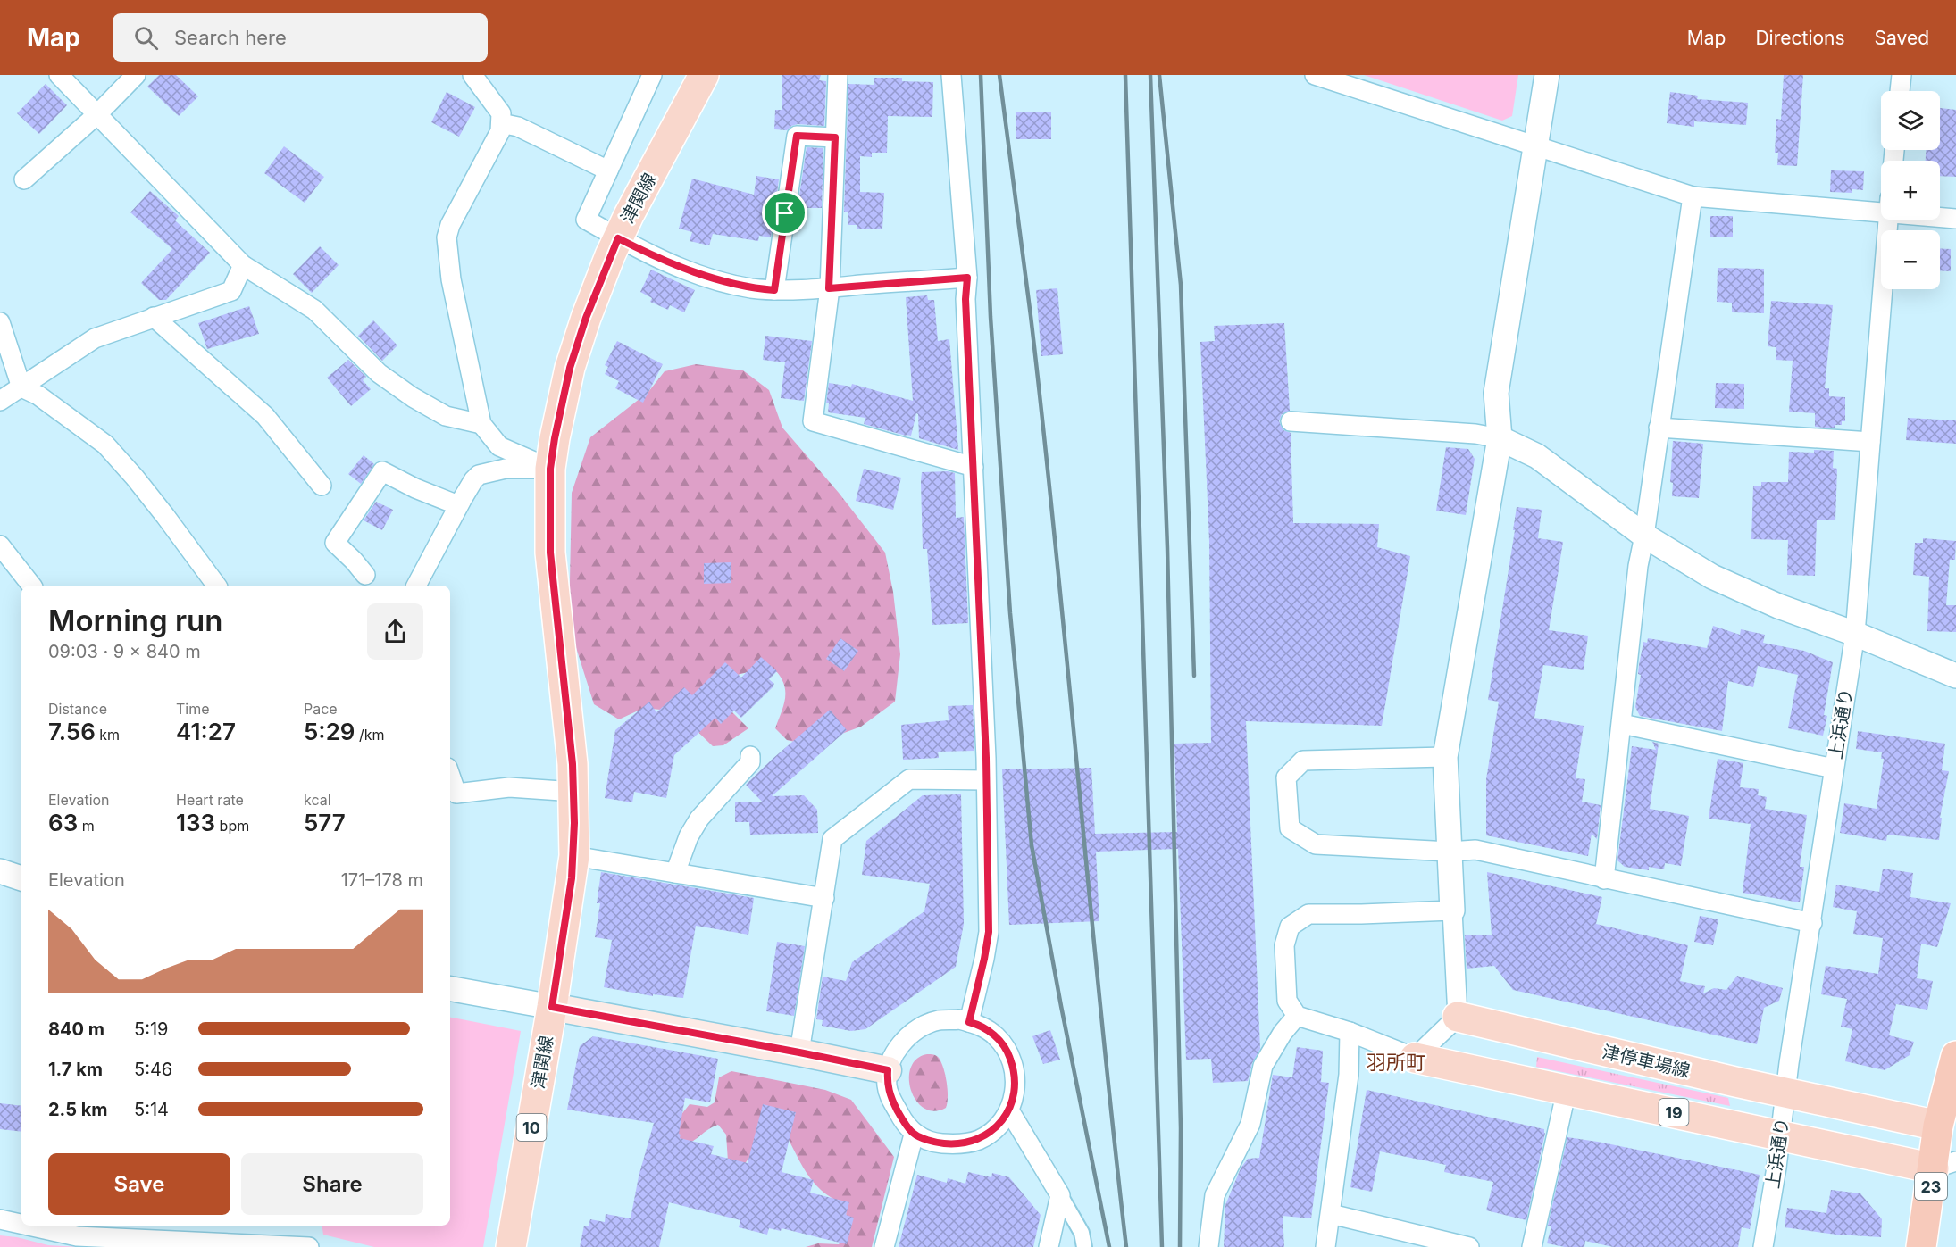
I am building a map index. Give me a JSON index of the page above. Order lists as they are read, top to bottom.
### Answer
{
  "streets": {
    "highway": ["23"],
    "main road": [
      "津関線",
      "津停車場線",
      "19",
      "10"
    ],
    "street": ["上浜通り"]
  },
  "crossings": [
    ["上浜通り", "津停車場線"],
    ["上浜通り", "19"],
    ["津停車場線", "23"],
    ["19", "23"]
  ],
  "districts": ["羽所町"],
  "page": {
    "header": "Map",
    "search": "Search here",
    "nav": ["Map", "Directions", "Saved"],
    "map_buttons": ["+", "−"],
    "heading": ["Morning run", "09:03 · 9 × 840 m"],
    "stats": [
      ["Distance", "7.56 km"],
      ["Time", "41:27"],
      ["Pace", "5:29 /km"],
      ["Elevation", "63 m"],
      ["Heart rate", "133 bpm"],
      ["kcal", "577"]
    ],
    "chart": ["Elevation", "171–178 m"],
    "list": [
      {
        "name": "840 m",
        "note": "5:19"
      },
      {
        "name": "1.7 km",
        "note": "5:46"
      },
      {
        "name": "2.5 km",
        "note": "5:14"
      }
    ],
    "buttons": ["Save", "Share"]
  }
}
